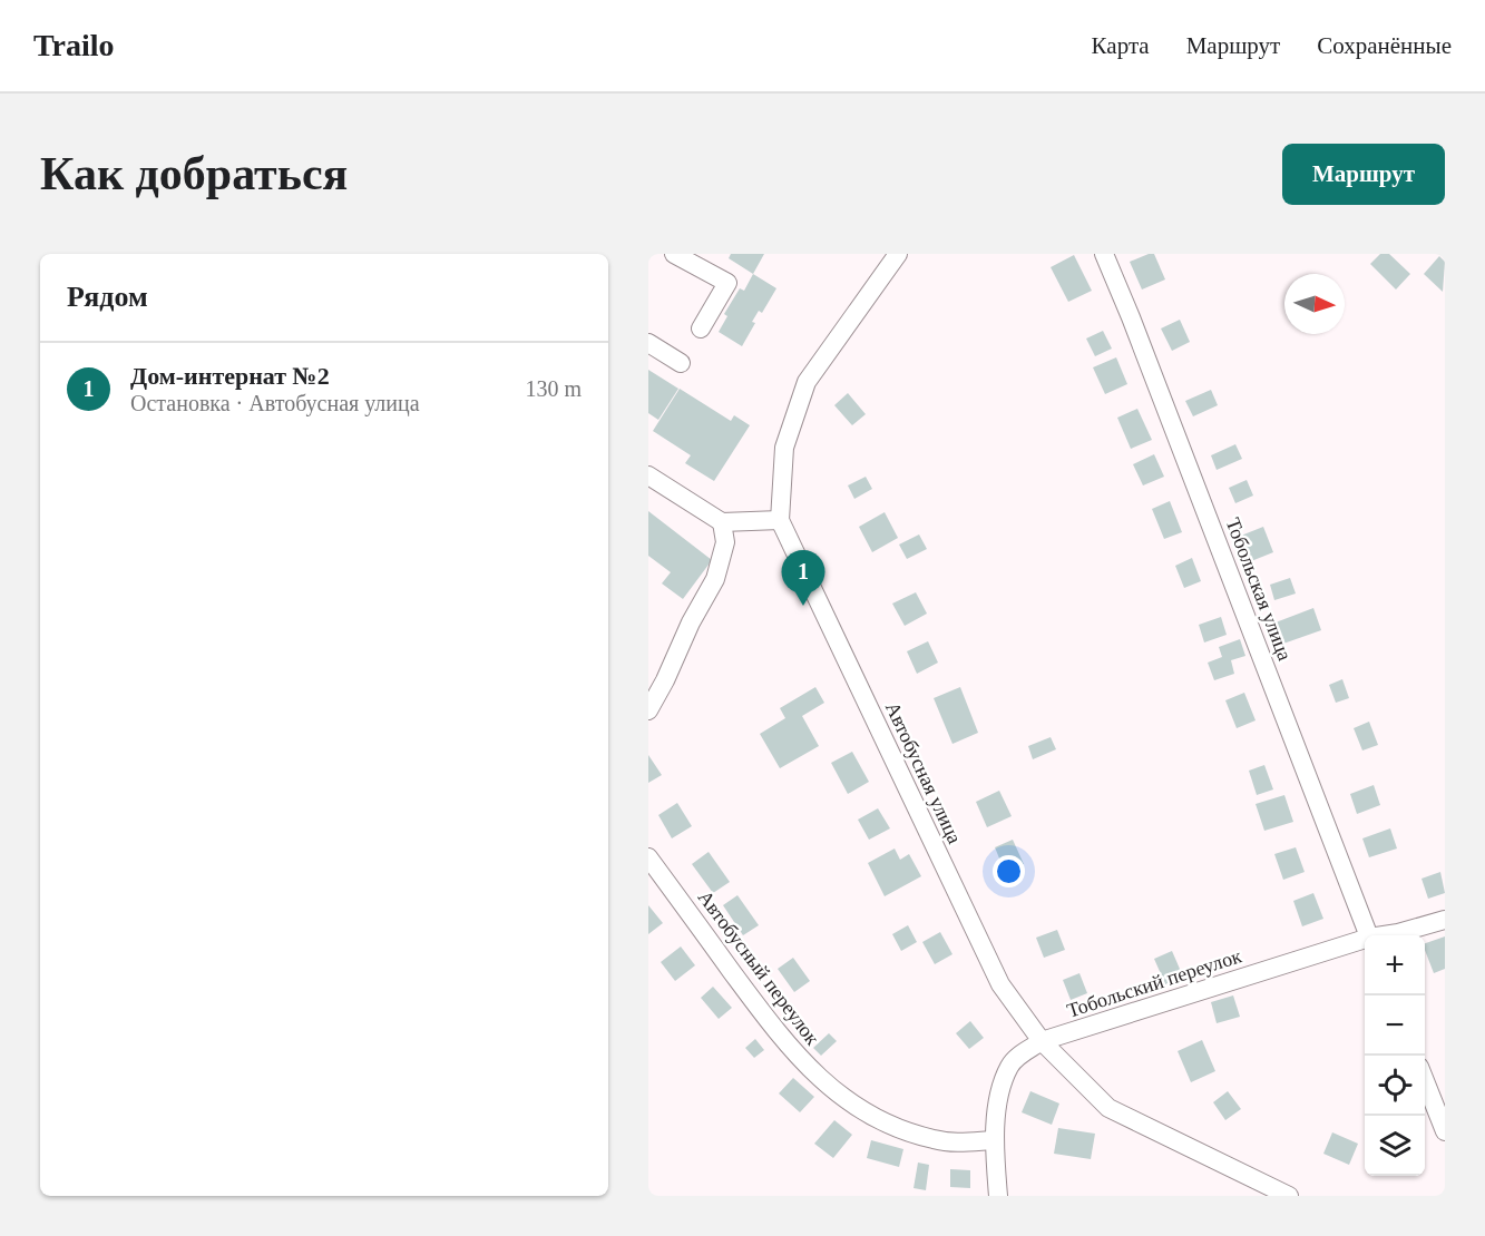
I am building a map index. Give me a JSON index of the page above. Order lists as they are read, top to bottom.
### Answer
{
  "streets": {
    "street": [
      "Тобольская улица",
      "Автобусная улица",
      "Автобусный переулок",
      "Тобольский переулок"
    ]
  },
  "crossings": [
    ["Автобусная улица", "Тобольский переулок"],
    ["Автобусный переулок", "Тобольский переулок"]
  ],
  "north": "right",
  "page": {
    "header": "Trailo",
    "nav": ["Карта", "Маршрут", "Сохранённые"],
    "buttons": "Маршрут",
    "title": "Как добраться",
    "heading": "Рядом",
    "list": [
      {
        "mark": "1",
        "name": "Дом-интернат №2",
        "note": "Остановка · Автобусная улица",
        "value": "130 m"
      }
    ],
    "pins": "1",
    "map_buttons": ["+", "−"]
  }
}
